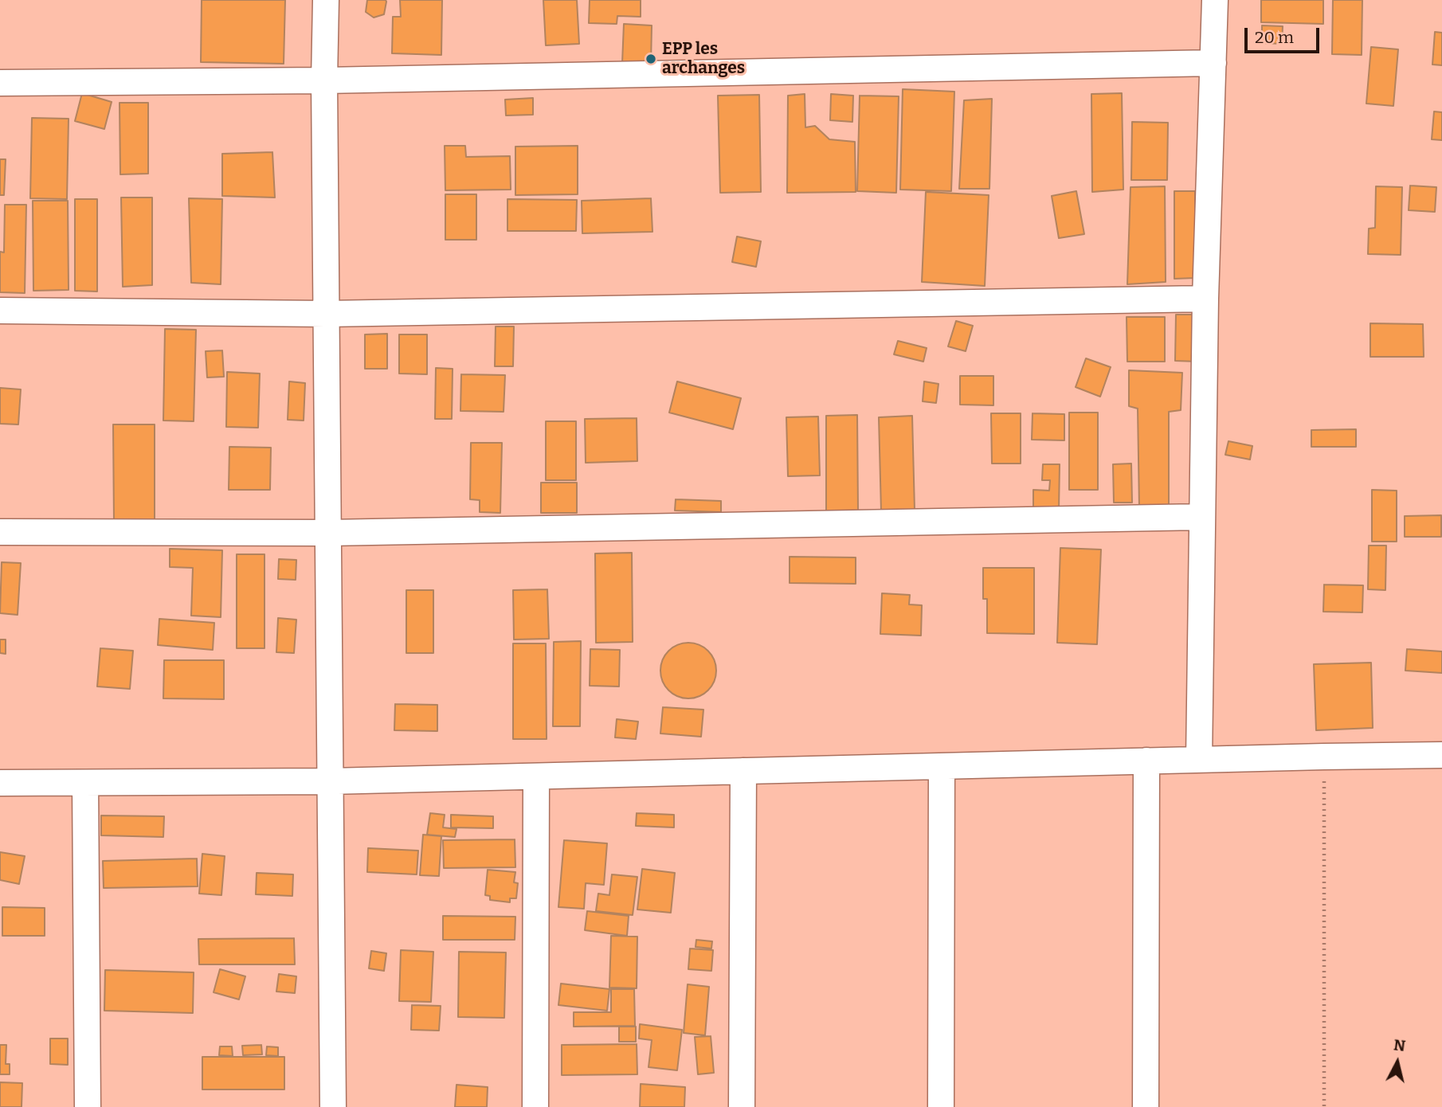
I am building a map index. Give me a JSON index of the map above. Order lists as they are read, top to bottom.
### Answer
{
  "places": ["EPP les archanges"],
  "scale_bar": "20 m",
  "north": "top"
}
